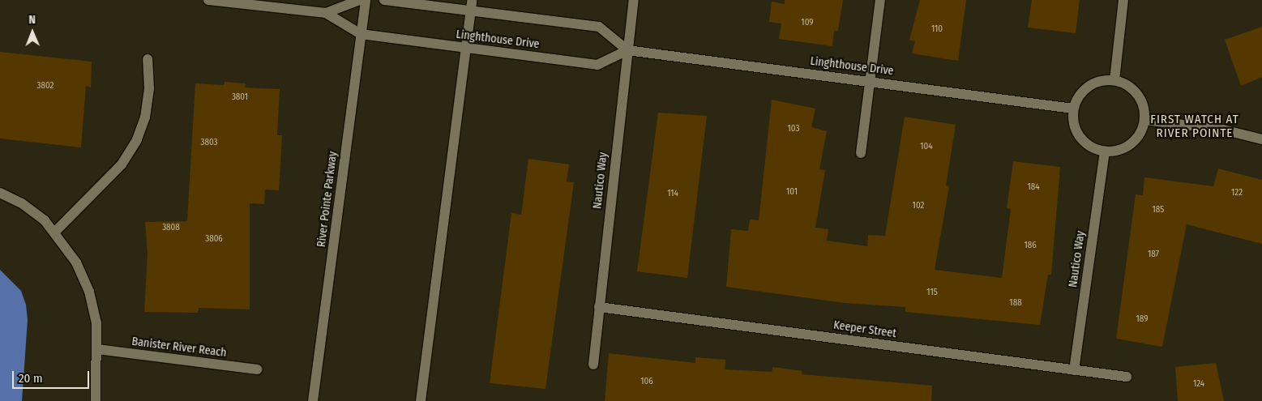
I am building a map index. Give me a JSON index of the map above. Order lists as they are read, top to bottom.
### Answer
{
  "streets": {
    "street": [
      "Linghthouse Drive",
      "Nautico Way",
      "River Pointe Parkway",
      "Keeper Street",
      "Banister River Reach"
    ]
  },
  "crossings": [
    ["Linghthouse Drive", "Nautico Way"],
    ["Linghthouse Drive", "River Pointe Parkway"],
    ["Nautico Way", "Keeper Street"]
  ],
  "districts": ["FIRST WATCH AT RIVER POINTE"],
  "house_numbers": [
    "109",
    "110",
    "3802",
    "3801",
    "103",
    "3803",
    "104",
    "184",
    "101",
    "122",
    "114",
    "102",
    "185",
    "3808",
    "3806",
    "186",
    "187",
    "115",
    "188",
    "189",
    "106",
    "124"
  ],
  "scale_bar": "20 m",
  "north": "top"
}
